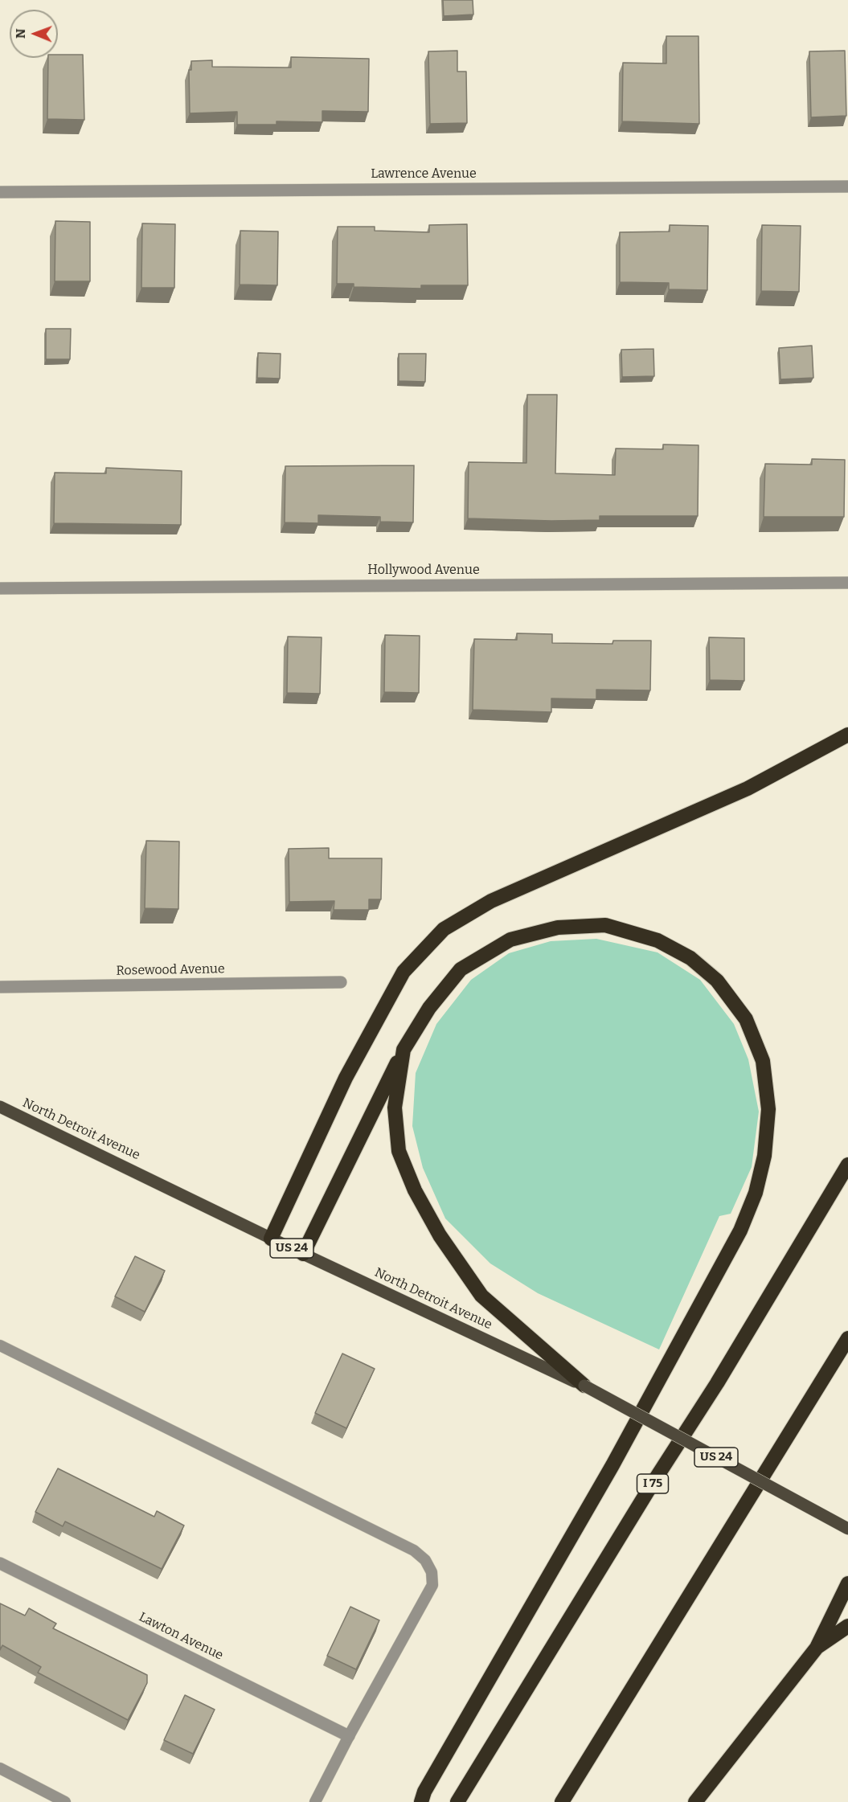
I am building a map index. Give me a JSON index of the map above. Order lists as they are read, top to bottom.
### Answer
{
  "streets": {
    "highway": ["I 75"],
    "main road": ["North Detroit Avenue", "US 24"],
    "street": [
      "Lawrence Avenue",
      "Hollywood Avenue",
      "Rosewood Avenue",
      "Lawton Avenue"
    ]
  },
  "north": "left"
}
